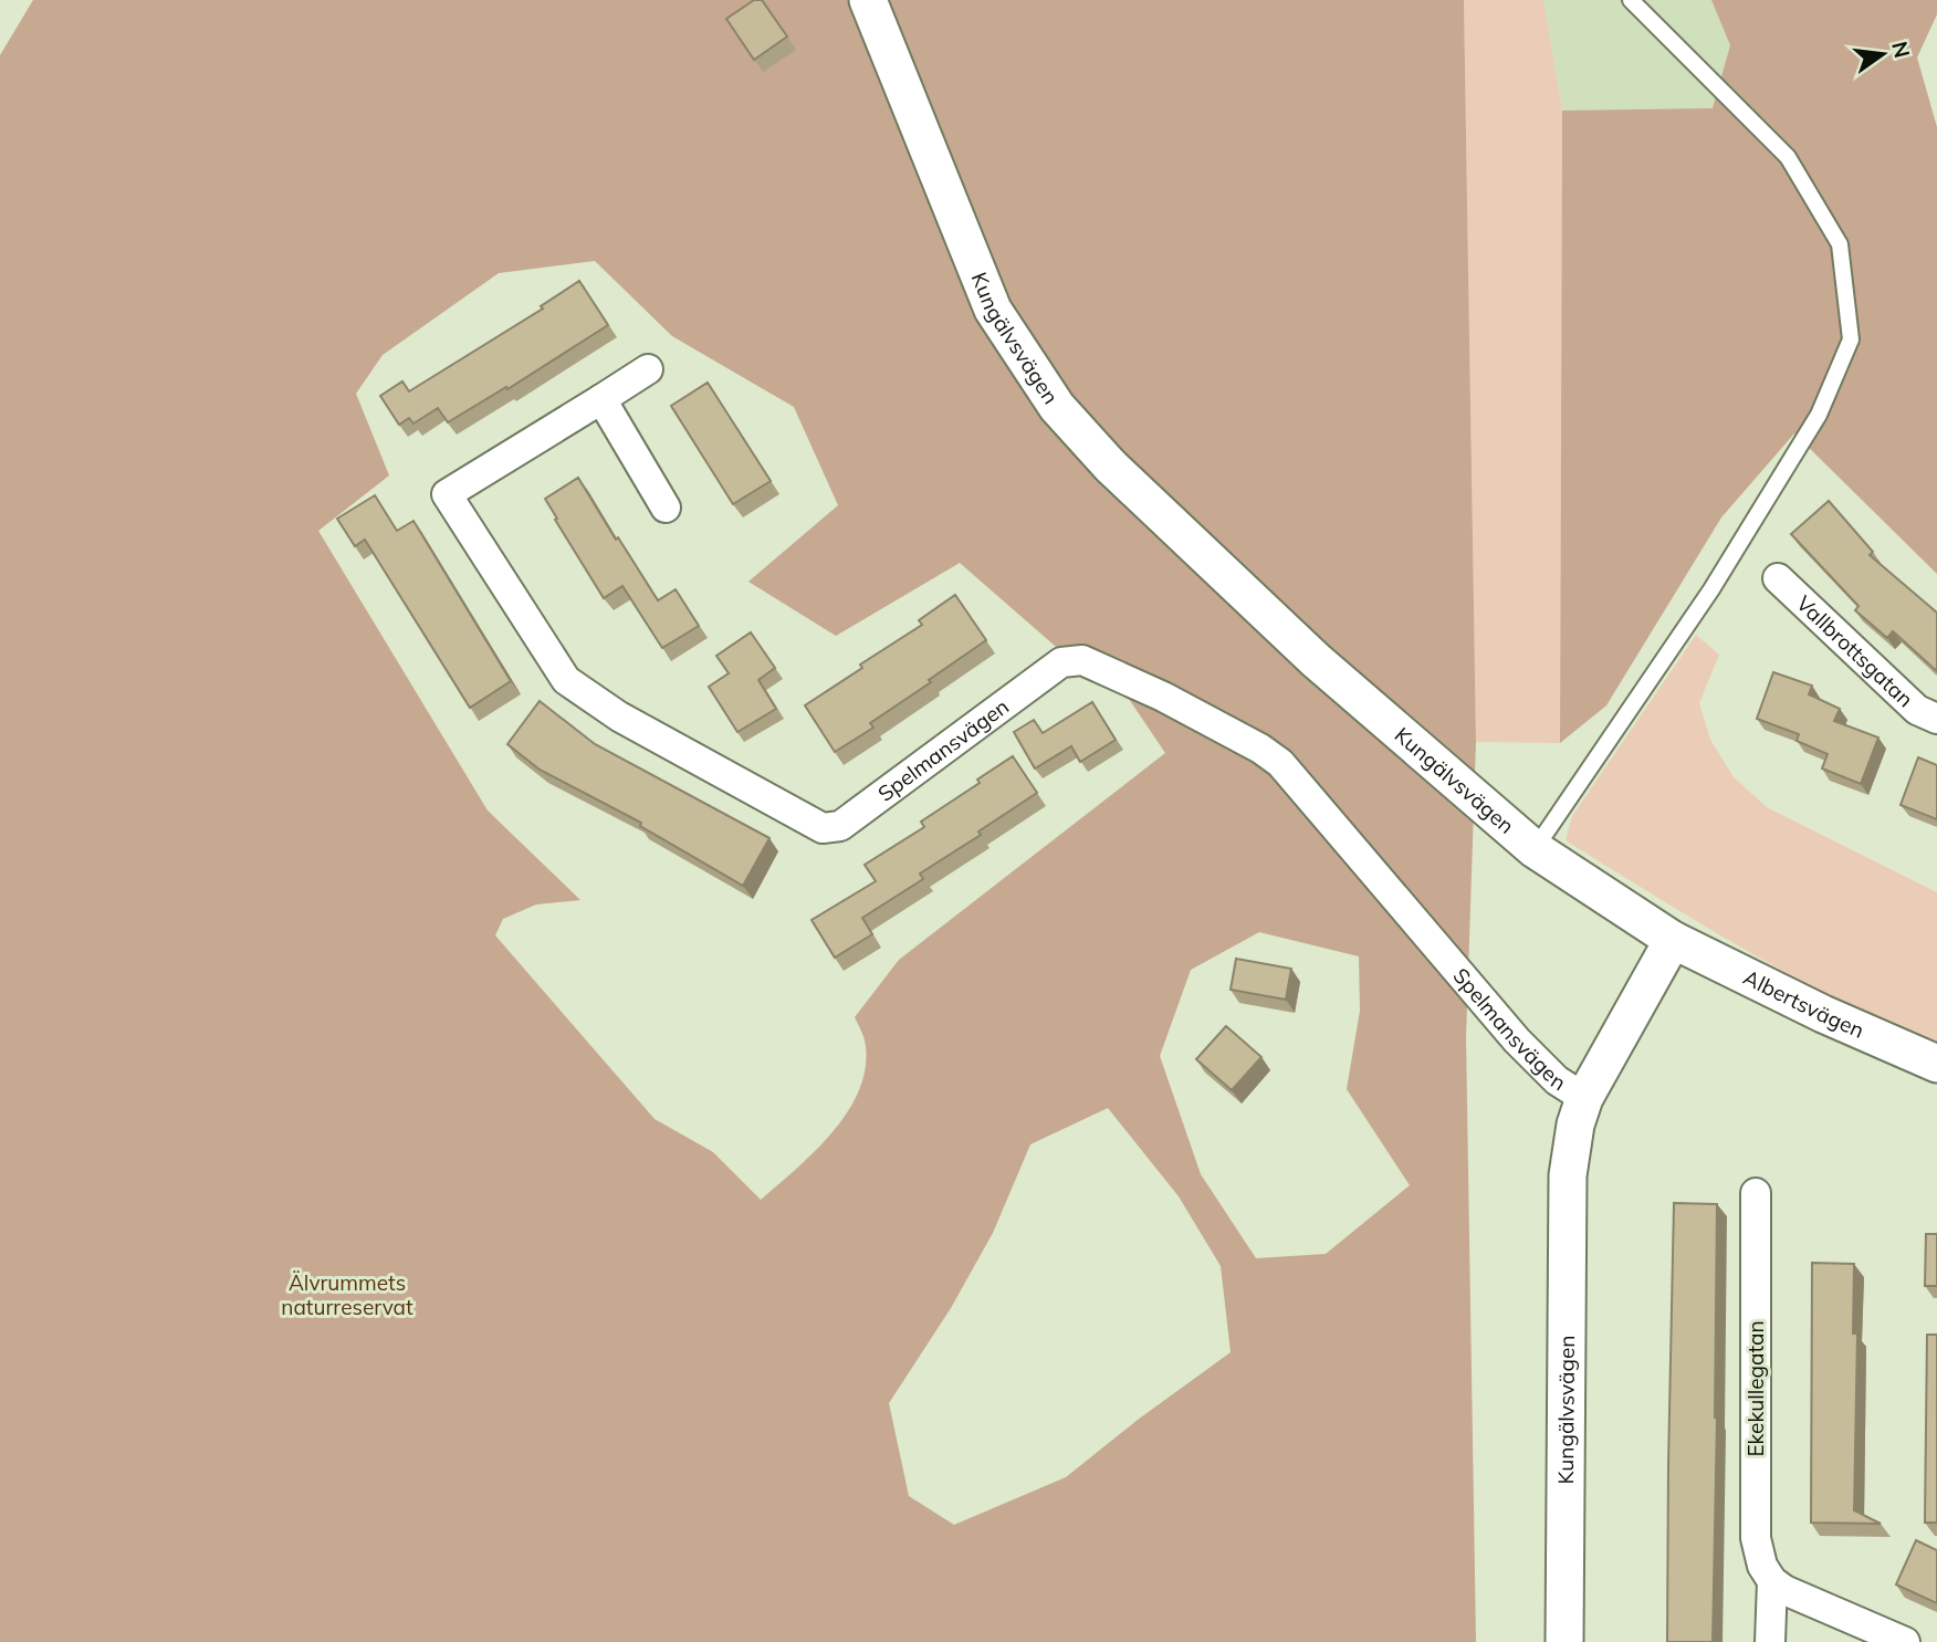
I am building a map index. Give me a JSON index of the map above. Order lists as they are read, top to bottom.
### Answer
{
  "streets": {
    "street": [
      "Kungälvsvägen",
      "Vallbrottsgatan",
      "Spelmansvägen",
      "Albertsvägen",
      "Ekekullegatan"
    ]
  },
  "crossings": [
    ["Kungälvsvägen", "Spelmansvägen"],
    ["Kungälvsvägen", "Albertsvägen"]
  ],
  "parks": ["Älvrummets naturreservat"],
  "north": "right"
}
